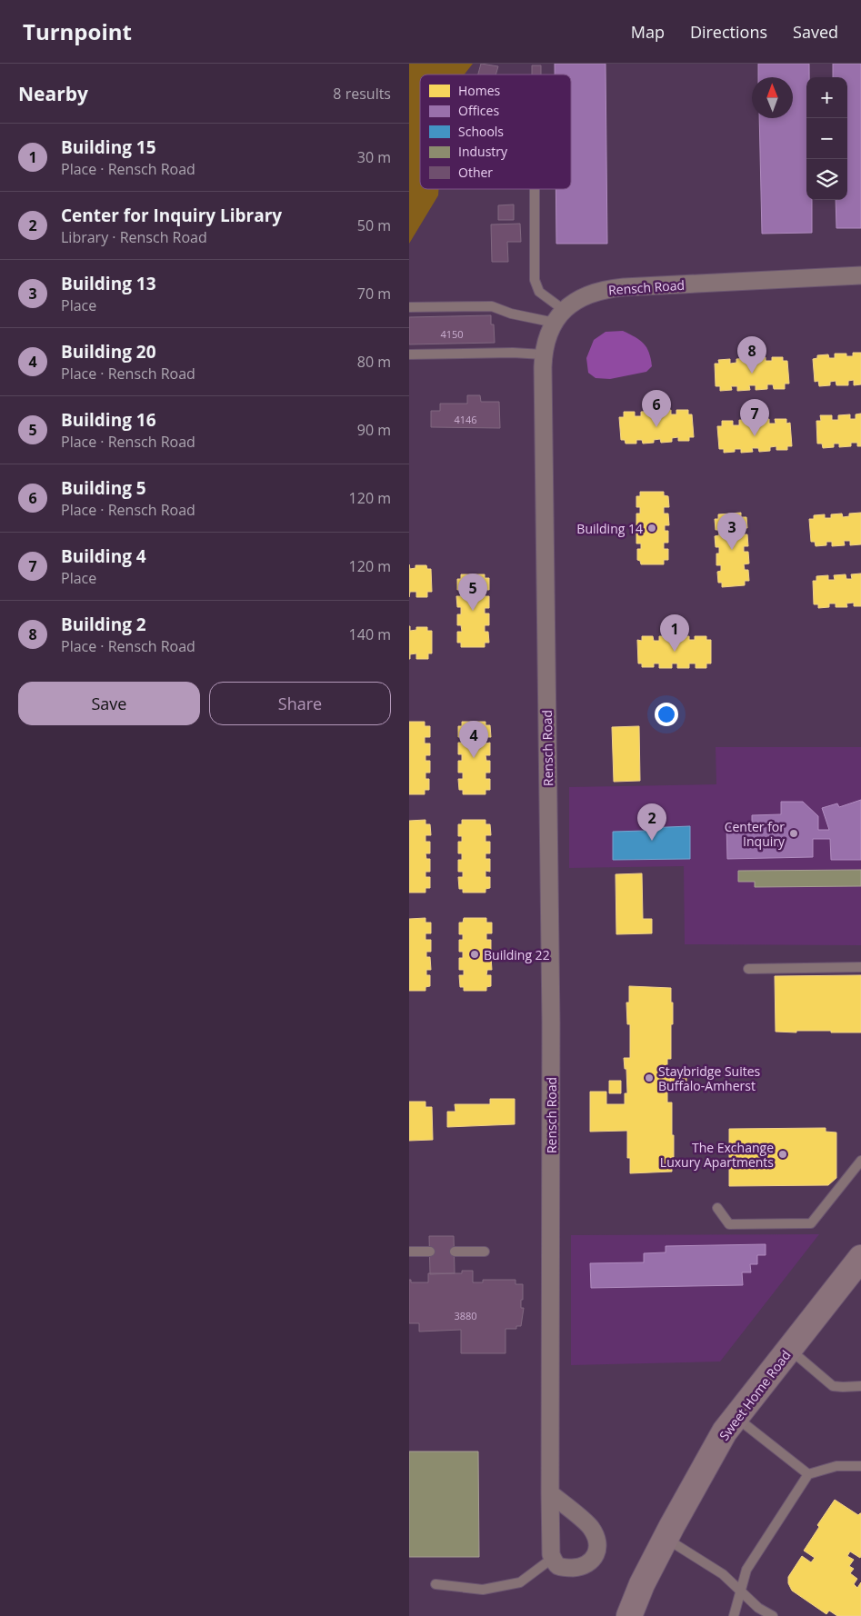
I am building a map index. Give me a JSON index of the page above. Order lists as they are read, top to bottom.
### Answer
{
  "streets": {
    "main road": ["Sweet Home Road"],
    "street": ["Rensch Road"]
  },
  "places": [
    "Building 14",
    "Center for Inquiry",
    "Building 22",
    "Staybridge Suites Buffalo-Amherst",
    "The Exchange Luxury Apartments"
  ],
  "house_numbers": ["4150", "4146", "3880"],
  "legend": [
    "Homes",
    "Offices",
    "Schools",
    "Industry",
    "Other"
  ],
  "north": "top",
  "page": {
    "header": "Turnpoint",
    "nav": ["Map", "Directions", "Saved"],
    "heading": ["Nearby", "8 results"],
    "map_buttons": ["+", "−"],
    "list": [
      {
        "mark": "1",
        "name": "Building 15",
        "note": "Place · Rensch Road",
        "value": "30 m"
      },
      {
        "mark": "2",
        "name": "Center for Inquiry Library",
        "note": "Library · Rensch Road",
        "value": "50 m"
      },
      {
        "mark": "3",
        "name": "Building 13",
        "note": "Place",
        "value": "70 m"
      },
      {
        "mark": "4",
        "name": "Building 20",
        "note": "Place · Rensch Road",
        "value": "80 m"
      },
      {
        "mark": "5",
        "name": "Building 16",
        "note": "Place · Rensch Road",
        "value": "90 m"
      },
      {
        "mark": "6",
        "name": "Building 5",
        "note": "Place · Rensch Road",
        "value": "120 m"
      },
      {
        "mark": "7",
        "name": "Building 4",
        "note": "Place",
        "value": "120 m"
      },
      {
        "mark": "8",
        "name": "Building 2",
        "note": "Place · Rensch Road",
        "value": "140 m"
      }
    ],
    "pins": [
      "8",
      "6",
      "7",
      "3",
      "5",
      "1",
      "4",
      "2"
    ],
    "buttons": ["Save", "Share"]
  }
}
